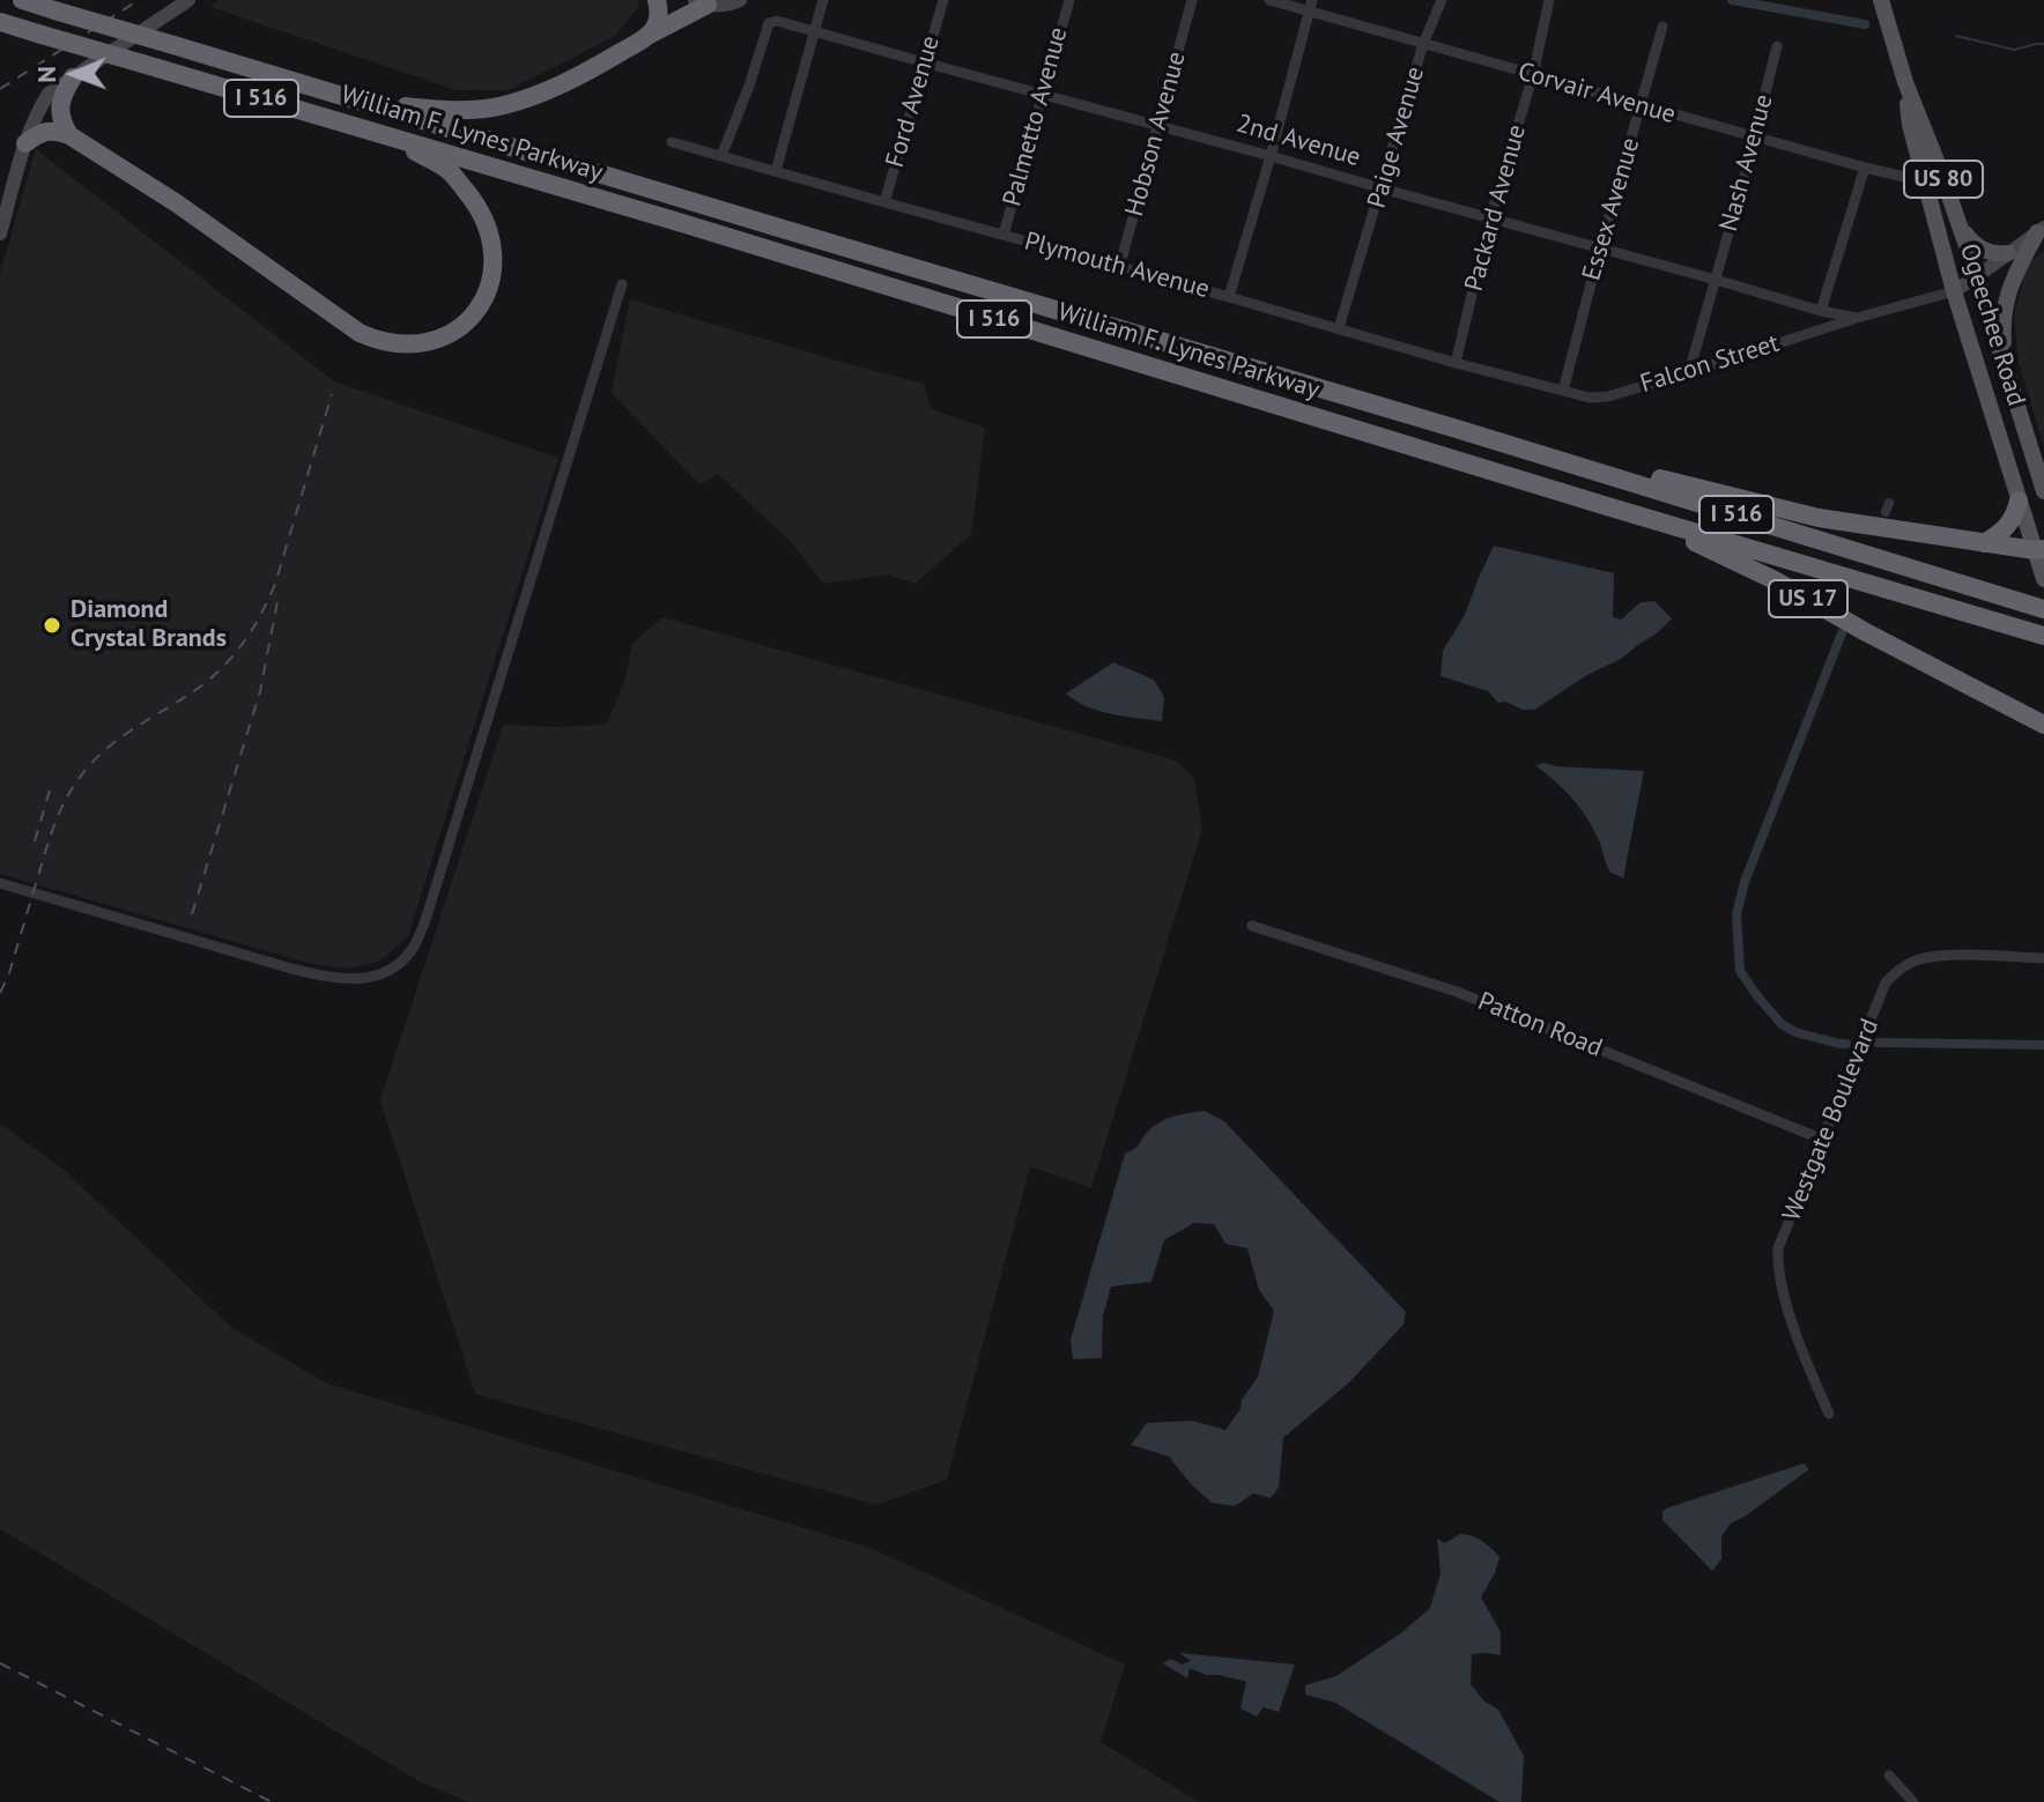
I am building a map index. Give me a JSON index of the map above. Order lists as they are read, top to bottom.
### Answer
{
  "streets": {
    "highway": ["I 516", "William F. Lynes Parkway", "US 17"],
    "main road": ["US 80", "Ogeechee Road"],
    "street": [
      "Corvair Avenue",
      "Ford Avenue",
      "Palmetto Avenue",
      "Hobson Avenue",
      "Paige Avenue",
      "2nd Avenue",
      "Nash Avenue",
      "Packard Avenue",
      "Essex Avenue",
      "Plymouth Avenue",
      "Falcon Street",
      "Patton Road",
      "Westgate Boulevard"
    ]
  },
  "crossings": [
    ["Corvair Avenue", "Paige Avenue"],
    ["Corvair Avenue", "Nash Avenue"],
    ["Corvair Avenue", "Packard Avenue"],
    ["Corvair Avenue", "Essex Avenue"],
    ["Corvair Avenue", "Ogeechee Road"],
    ["Ford Avenue", "2nd Avenue"],
    ["Ford Avenue", "Plymouth Avenue"],
    ["Palmetto Avenue", "2nd Avenue"],
    ["Palmetto Avenue", "Plymouth Avenue"],
    ["William F. Lynes Parkway", "US 17"],
    ["Hobson Avenue", "2nd Avenue"],
    ["Hobson Avenue", "Plymouth Avenue"],
    ["Paige Avenue", "2nd Avenue"],
    ["Paige Avenue", "Plymouth Avenue"],
    ["2nd Avenue", "Nash Avenue"],
    ["2nd Avenue", "Packard Avenue"],
    ["2nd Avenue", "Essex Avenue"],
    ["2nd Avenue", "Plymouth Avenue"],
    ["2nd Avenue", "Ogeechee Road"],
    ["2nd Avenue", "Falcon Street"],
    ["Nash Avenue", "Falcon Street"],
    ["Packard Avenue", "Plymouth Avenue"],
    ["Essex Avenue", "Plymouth Avenue"],
    ["Essex Avenue", "Falcon Street"],
    ["Plymouth Avenue", "Falcon Street"],
    ["Patton Road", "Westgate Boulevard"]
  ],
  "places": ["Diamond Crystal Brands"],
  "north": "left"
}
